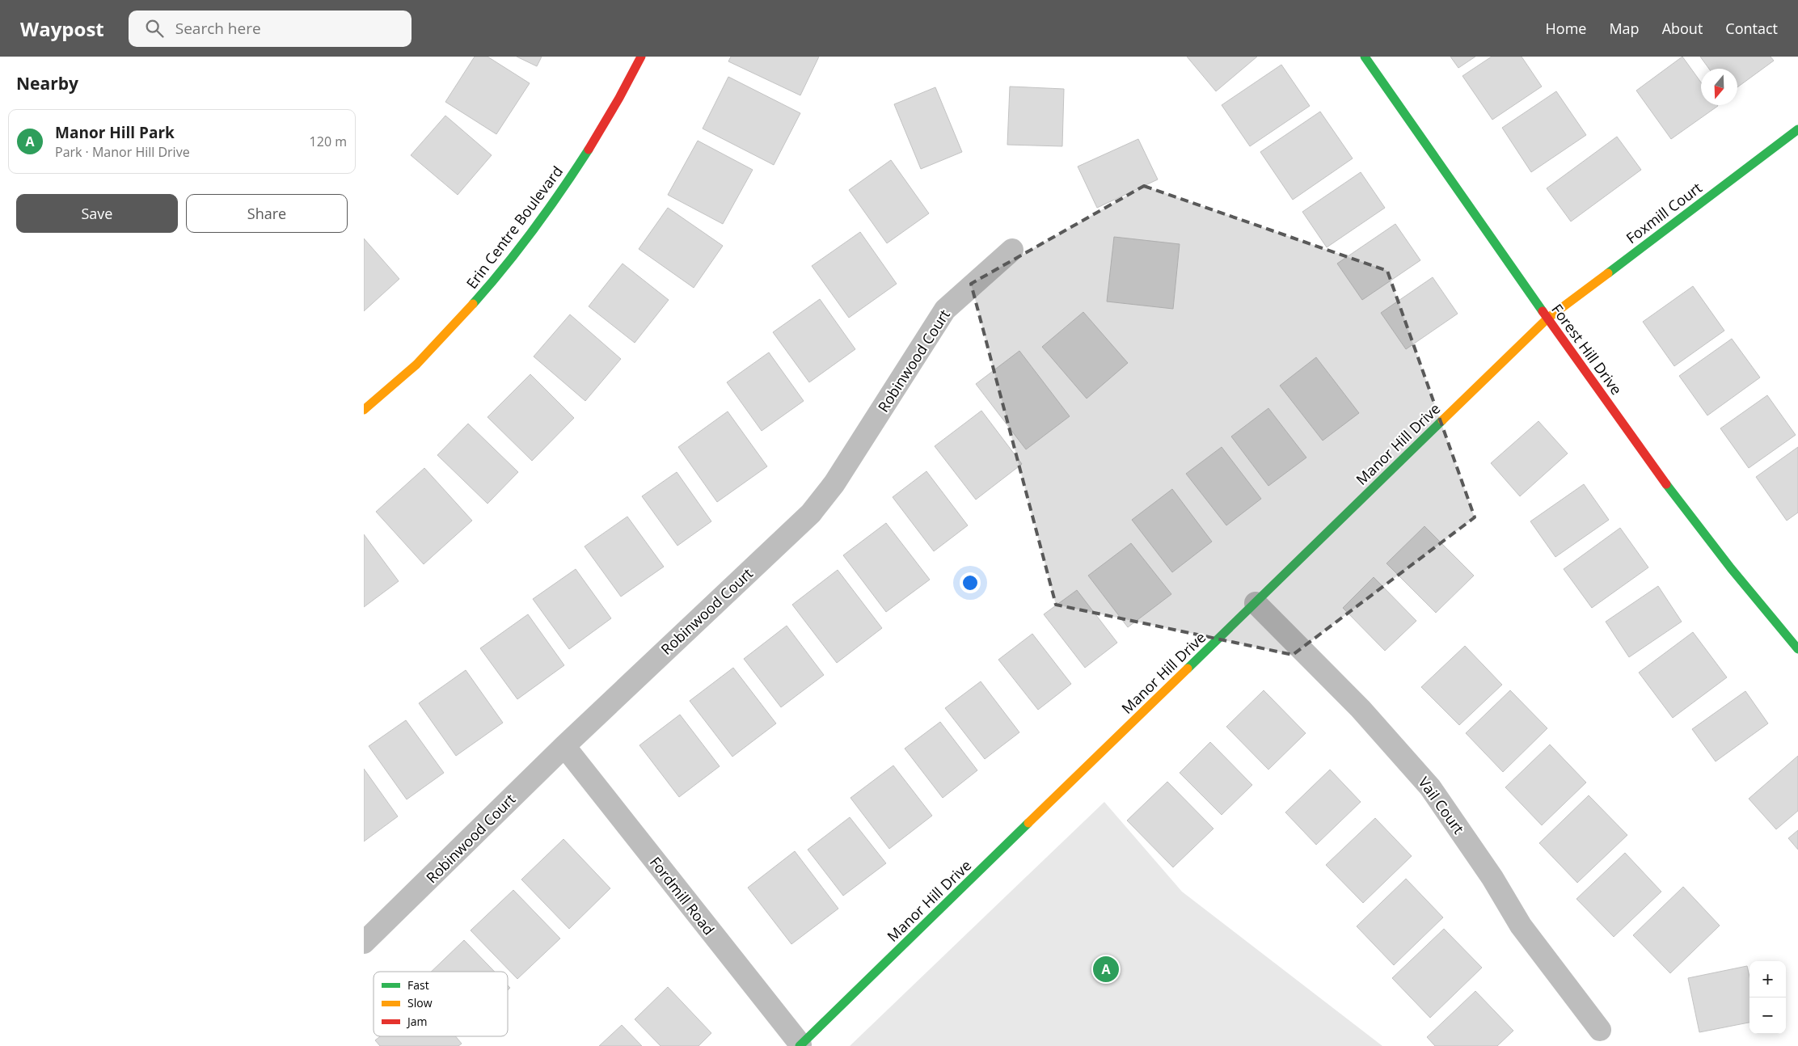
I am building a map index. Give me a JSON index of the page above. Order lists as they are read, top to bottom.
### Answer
{
  "streets": {
    "street": [
      "Foxmill Court",
      "Erin Centre Boulevard",
      "Forest Hill Drive",
      "Robinwood Court",
      "Manor Hill Drive",
      "Vail Court",
      "Fordmill Road"
    ]
  },
  "crossings": [
    ["Foxmill Court", "Forest Hill Drive"],
    ["Foxmill Court", "Manor Hill Drive"],
    ["Forest Hill Drive", "Manor Hill Drive"],
    ["Robinwood Court", "Fordmill Road"],
    ["Manor Hill Drive", "Vail Court"],
    ["Manor Hill Drive", "Fordmill Road"]
  ],
  "legend": ["Fast", "Slow", "Jam"],
  "north": "bottom",
  "page": {
    "header": "Waypost",
    "search": "Search here",
    "nav": [
      "Home",
      "Map",
      "About",
      "Contact"
    ],
    "heading": "Nearby",
    "list": [
      {
        "mark": "A",
        "name": "Manor Hill Park",
        "note": "Park · Manor Hill Drive",
        "value": "120 m"
      }
    ],
    "buttons": ["Save", "Share"],
    "pins": "A",
    "map_buttons": ["+", "−"]
  }
}
